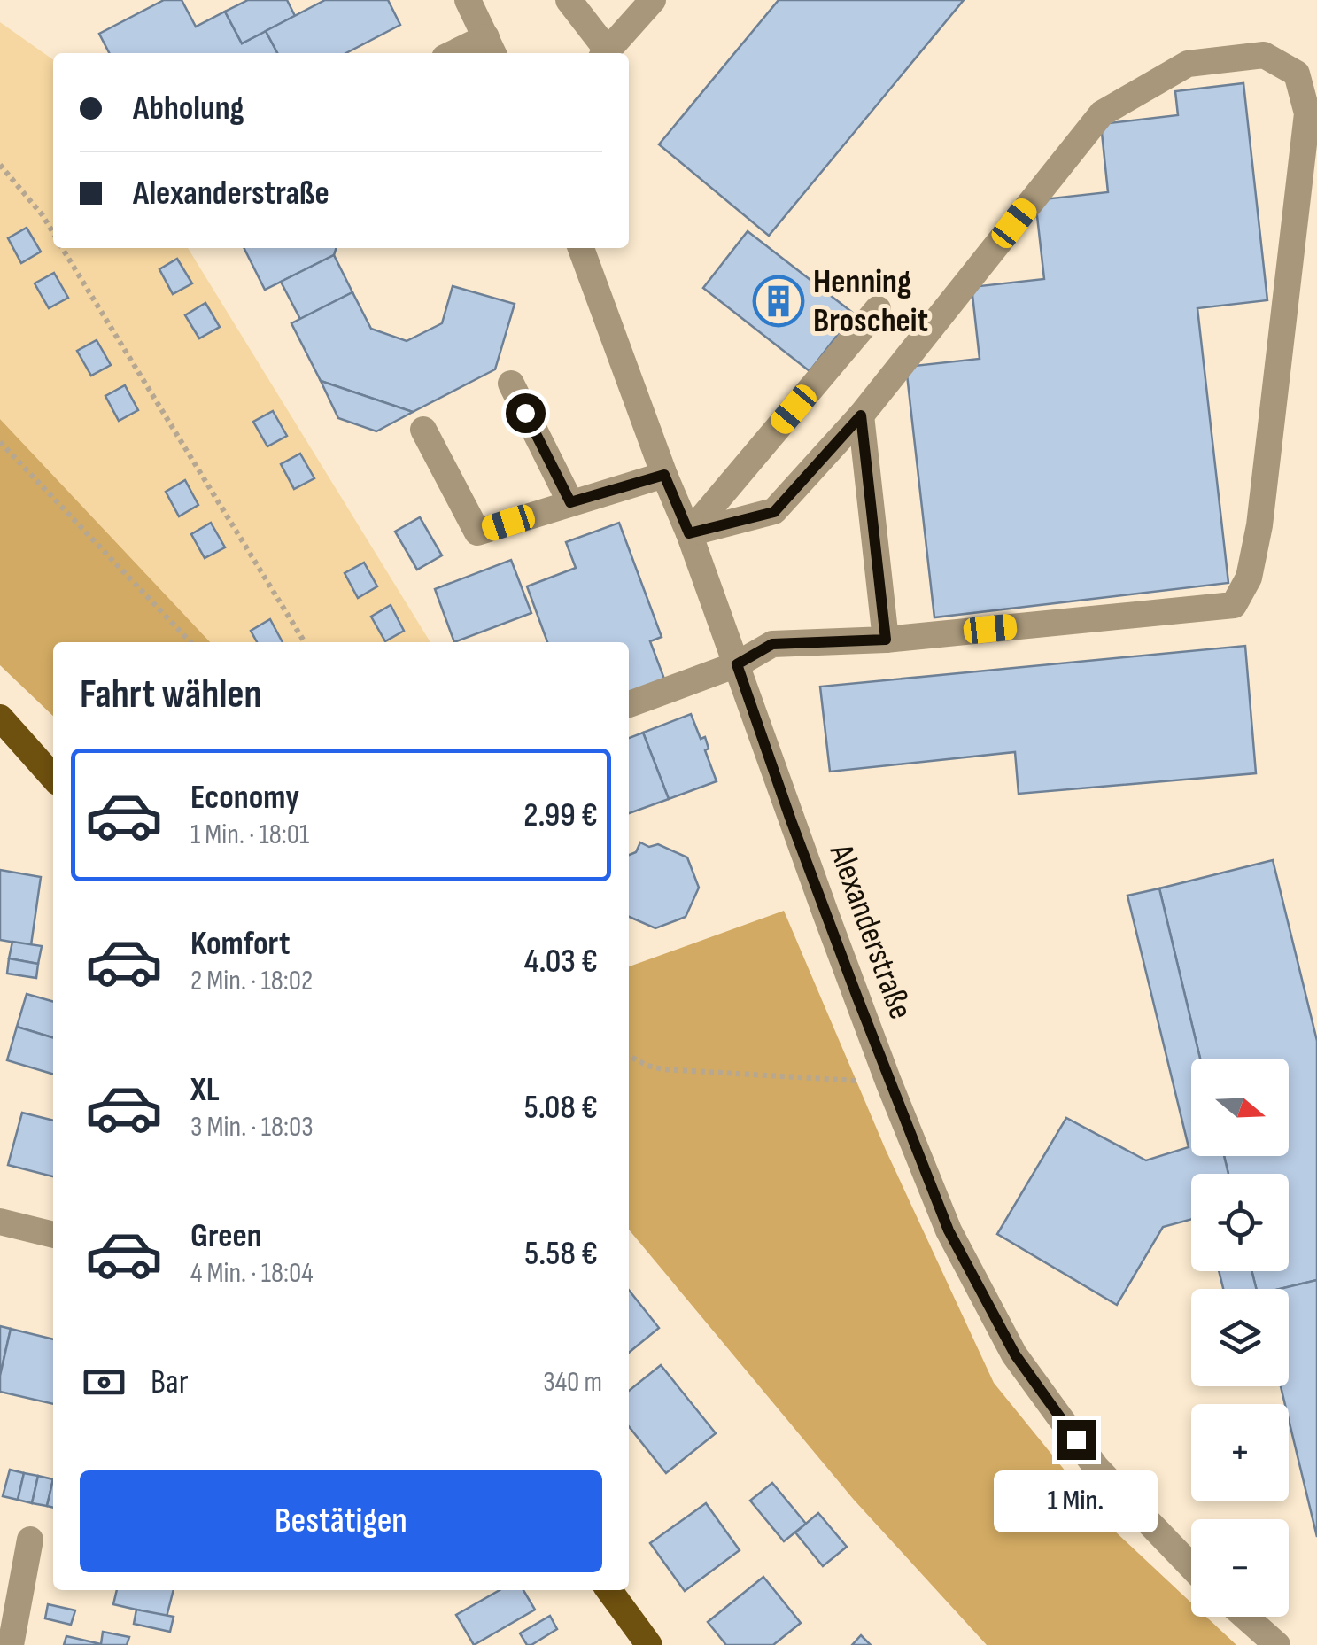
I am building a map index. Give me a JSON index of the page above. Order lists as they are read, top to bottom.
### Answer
{
  "streets": {
    "street": ["Alexanderstraße"]
  },
  "places": {
    "building": ["Henning Broscheit"]
  },
  "north": "right",
  "page": {
    "banner": ["Abholung", "Alexanderstraße"],
    "heading": "Fahrt wählen",
    "list": [
      {
        "name": "Economy",
        "note": "1 Min. · 18:01",
        "value": "2.99 €"
      },
      {
        "name": "Komfort",
        "note": "2 Min. · 18:02",
        "value": "4.03 €"
      },
      {
        "name": "XL",
        "note": "3 Min. · 18:03",
        "value": "5.08 €"
      },
      {
        "name": "Green",
        "note": "4 Min. · 18:04",
        "value": "5.58 €"
      }
    ],
    "map_buttons": ["+", "−"],
    "pay": ["Bar", "340 m"],
    "buttons": "Bestätigen",
    "bubble": "1 Min."
  }
}
